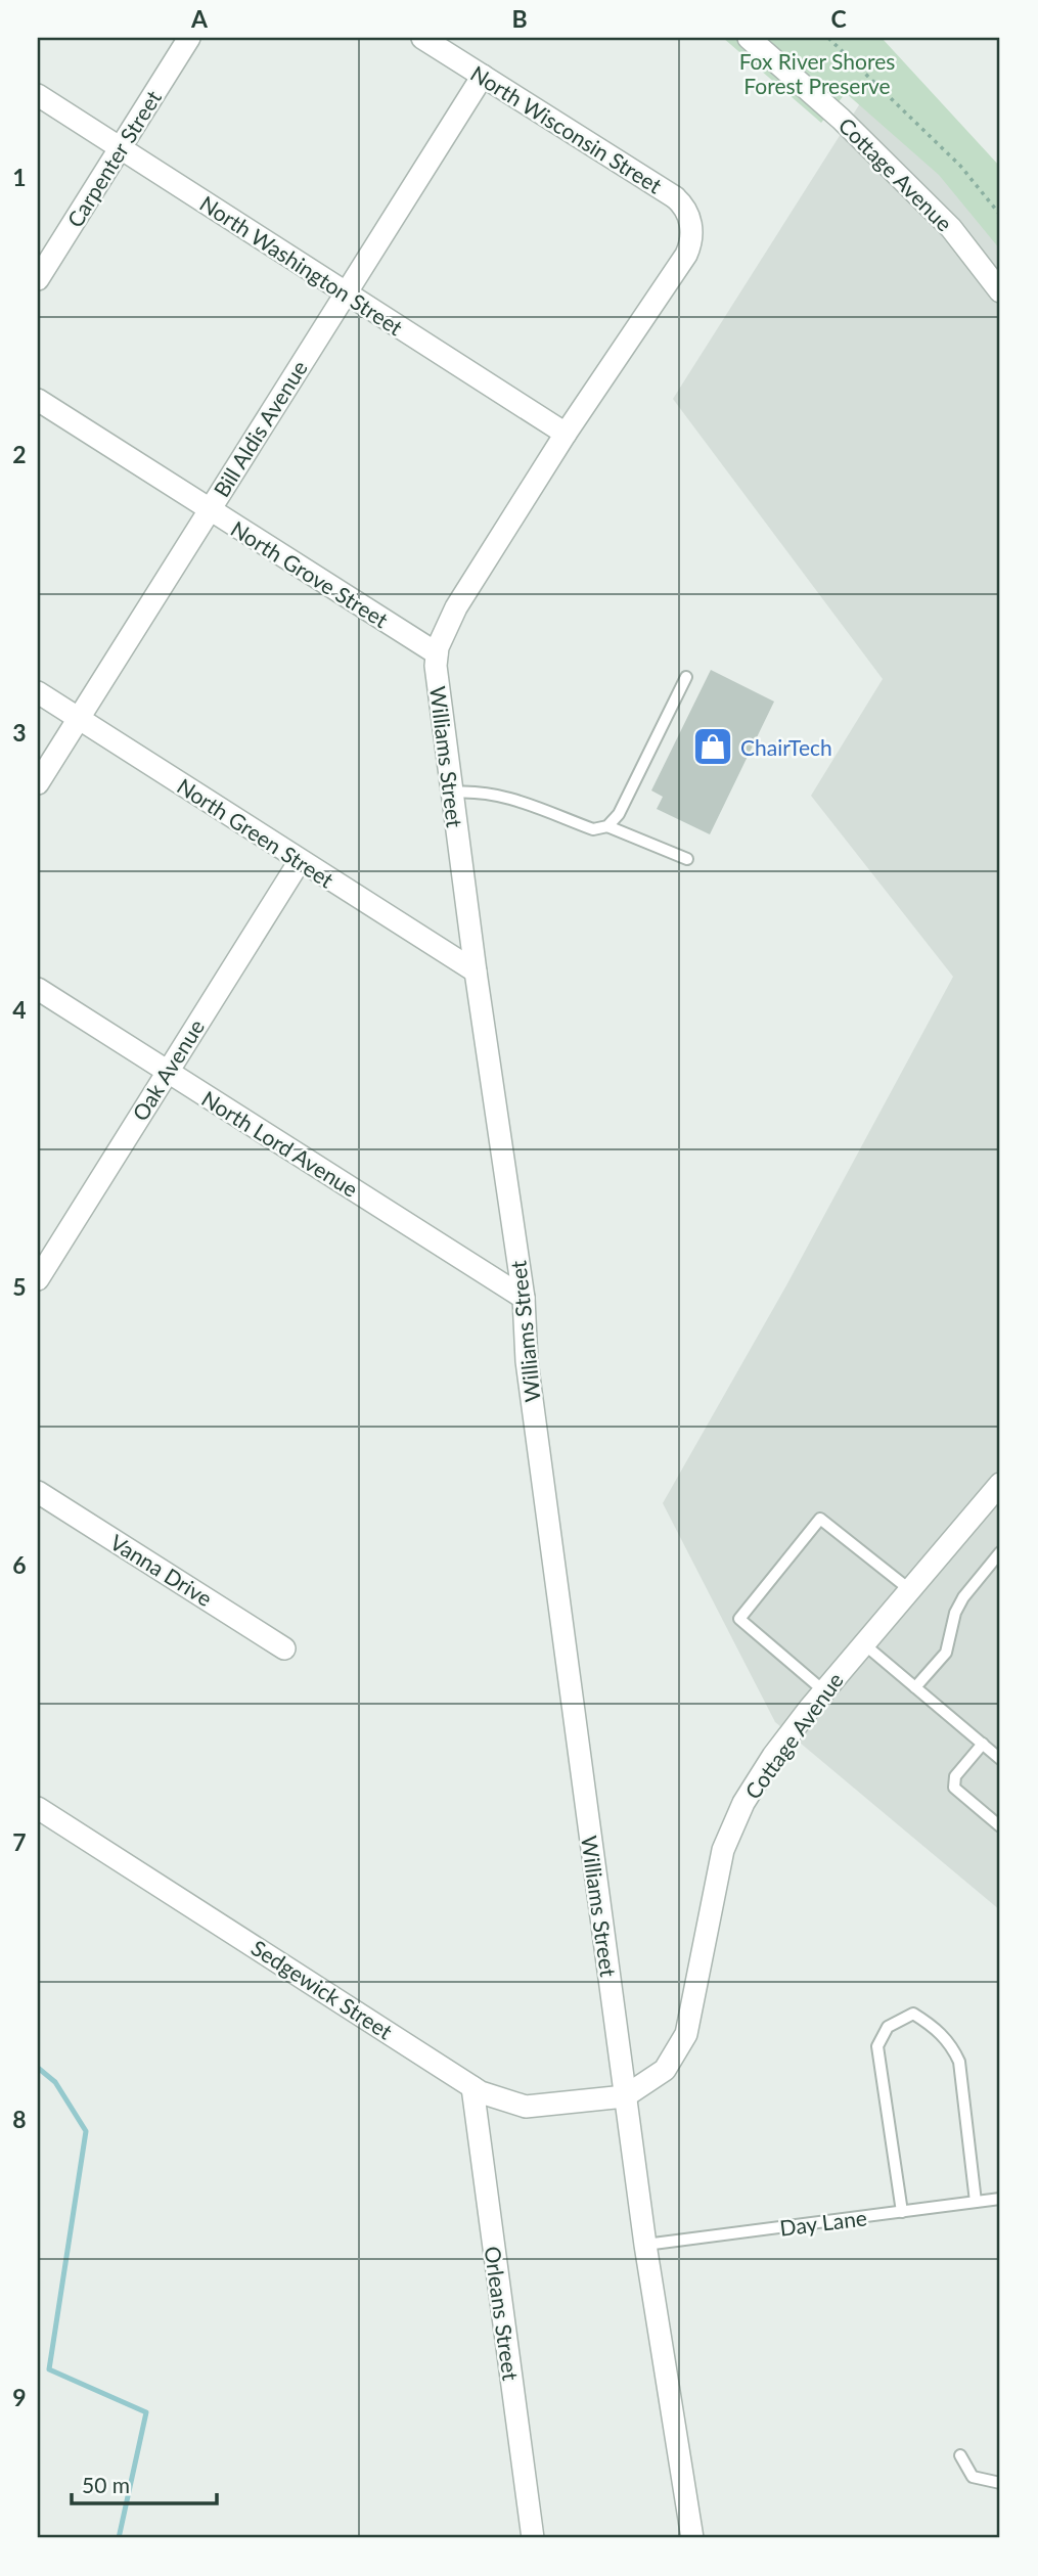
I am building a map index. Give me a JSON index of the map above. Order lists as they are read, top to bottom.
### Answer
{
  "streets": {
    "street": [
      "North Wisconsin Street",
      "Carpenter Street",
      "Cottage Avenue",
      "North Washington Street",
      "Bill Aldis Avenue",
      "North Grove Street",
      "Williams Street",
      "North Green Street",
      "Oak Avenue",
      "North Lord Avenue",
      "Vanna Drive",
      "Sedgewick Street",
      "Orleans Street"
    ],
    "lane": ["Day Lane"]
  },
  "crossings": [
    ["North Wisconsin Street", "Bill Aldis Avenue"],
    ["North Wisconsin Street", "Williams Street"],
    ["Carpenter Street", "North Washington Street"],
    ["Cottage Avenue", "Williams Street"],
    ["Cottage Avenue", "Sedgewick Street"],
    ["North Washington Street", "Bill Aldis Avenue"],
    ["North Washington Street", "Williams Street"],
    ["Bill Aldis Avenue", "North Grove Street"],
    ["Bill Aldis Avenue", "North Green Street"],
    ["North Grove Street", "Williams Street"],
    ["Williams Street", "North Green Street"],
    ["Williams Street", "North Lord Avenue"],
    ["Williams Street", "Sedgewick Street"],
    ["Williams Street", "Day Lane"],
    ["North Green Street", "Oak Avenue"],
    ["Oak Avenue", "North Lord Avenue"],
    ["Sedgewick Street", "Orleans Street"]
  ],
  "parks": ["Fox River Shores Forest Preserve"],
  "places": {
    "shop": ["ChairTech"]
  },
  "scale_bar": "50 m",
  "grid": {
    "columns": ["A", "B", "C"],
    "rows": [
      "1",
      "2",
      "3",
      "4",
      "5",
      "6",
      "7",
      "8",
      "9"
    ]
  }
}
